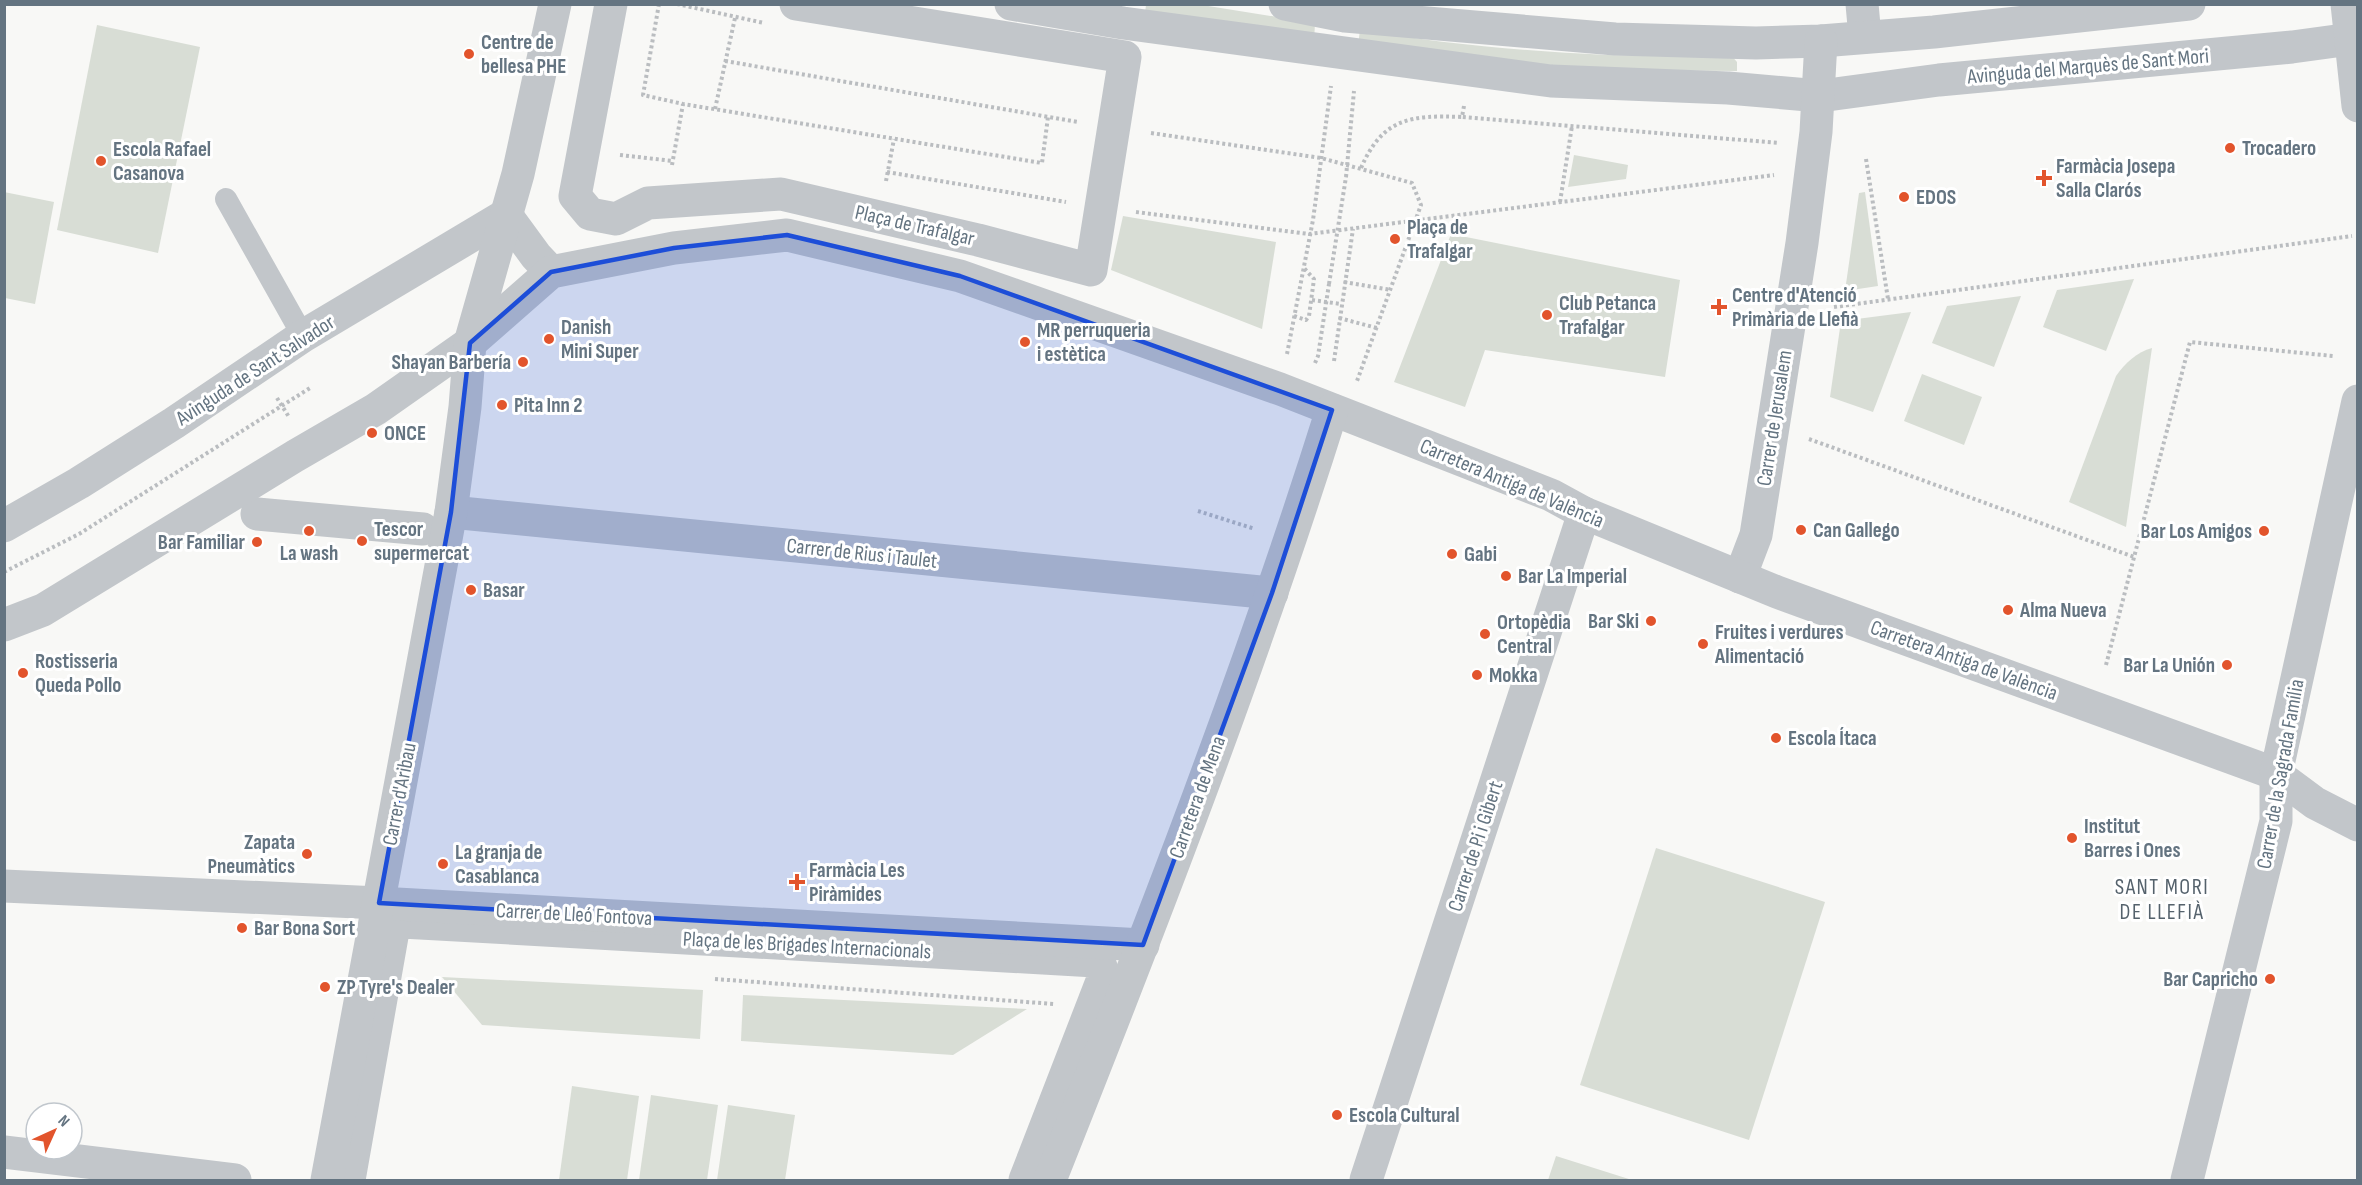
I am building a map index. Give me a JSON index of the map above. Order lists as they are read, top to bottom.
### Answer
{
  "streets": {
    "street": [
      "Avinguda del Marquès de Sant Mori",
      "Plaça de Trafalgar",
      "Avinguda de Sant Salvador",
      "Carrer de Jerusalem",
      "Carretera Antiga de València",
      "Carrer de Rius i Taulet",
      "Carrer de la Sagrada Família",
      "Carrer d'Aribau",
      "Carretera de Mena",
      "Carrer de Pi i Gibert",
      "Carrer de Lleó Fontova",
      "Plaça de les Brigades Internacionals"
    ]
  },
  "crossings": [
    ["Avinguda del Marquès de Sant Mori", "Carrer de Jerusalem"],
    ["Plaça de Trafalgar", "Carretera Antiga de València"],
    ["Plaça de Trafalgar", "Carretera de Mena"],
    ["Carrer de Jerusalem", "Carretera Antiga de València"],
    ["Carretera Antiga de València", "Carrer de la Sagrada Família"],
    ["Carretera Antiga de València", "Carretera de Mena"],
    ["Carretera Antiga de València", "Carrer de Pi i Gibert"],
    ["Carrer de Rius i Taulet", "Carrer d'Aribau"],
    ["Carrer de Rius i Taulet", "Carretera de Mena"],
    ["Carrer d'Aribau", "Carrer de Lleó Fontova"],
    ["Carretera de Mena", "Carrer de Lleó Fontova"]
  ],
  "districts": ["SANT MORI DE LLEFIÀ"],
  "places": {
    "other": [
      "Centre de bellesa PHE",
      "Trocadero",
      "Escola Rafael Casanova",
      "EDOS",
      "Plaça de Trafalgar",
      "Club Petanca Trafalgar",
      "Danish Mini Super",
      "MR perruqueria i estètica",
      "Shayan Barbería",
      "Pita Inn 2",
      "ONCE",
      "Can Gallego",
      "La wash",
      "Bar Los Amigos",
      "Tescor supermercat",
      "Bar Familiar",
      "Gabi",
      "Bar La Imperial",
      "Basar",
      "Alma Nueva",
      "Bar Ski",
      "Ortopèdia Central",
      "Fruites i verdures Alimentació",
      "Bar La Unión",
      "Rostisseria Queda Pollo",
      "Mokka",
      "Escola Ítaca",
      "Institut Barres i Ones",
      "Zapata Pneumàtics",
      "La granja de Casablanca",
      "Bar Bona Sort",
      "Bar Capricho",
      "ZP Tyre's Dealer",
      "Escola Cultural"
    ],
    "health": ["Farmàcia Josepa Salla Clarós", "Centre d'Atenció Primària de Llefià", "Farmàcia Les Piràmides"]
  },
  "north": "top right"
}
